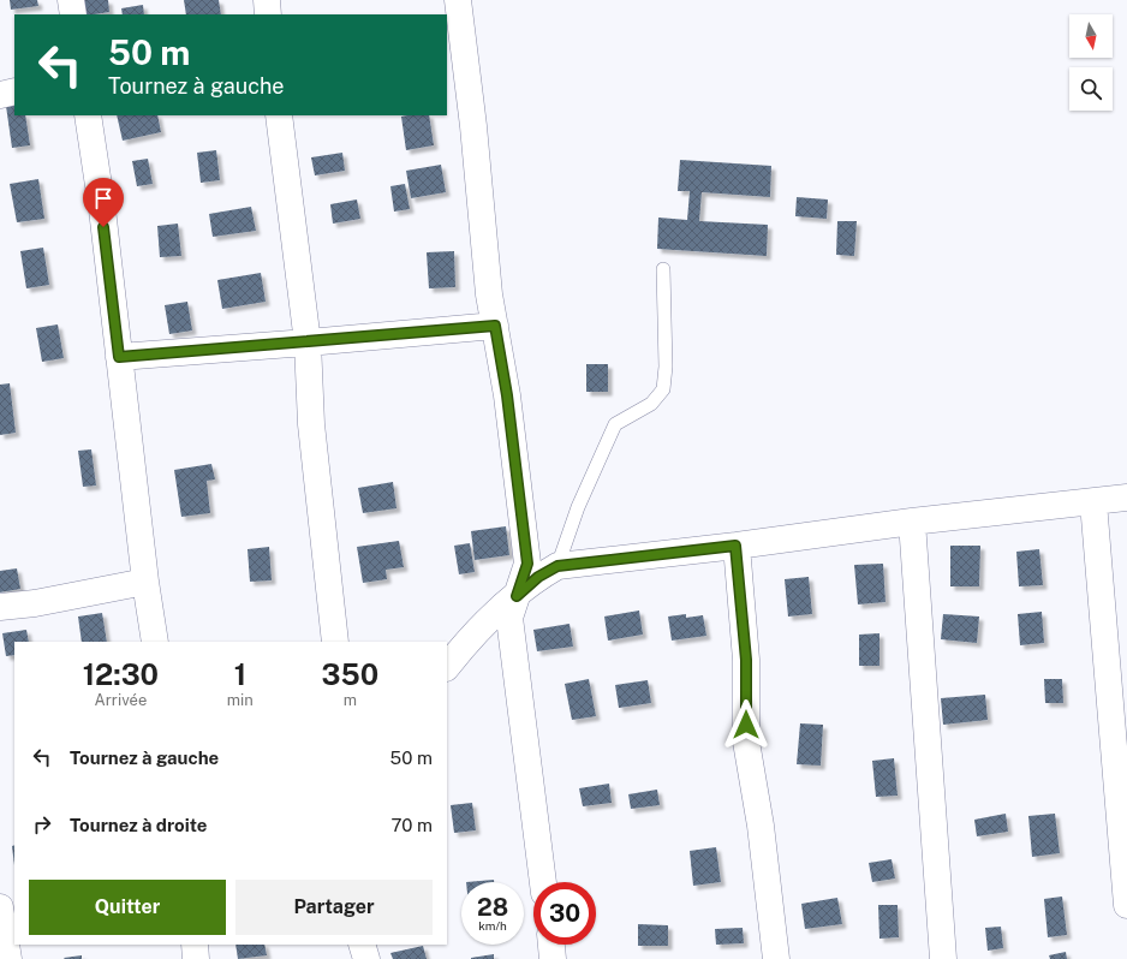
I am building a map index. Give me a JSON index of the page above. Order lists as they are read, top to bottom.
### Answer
{
  "north": "bottom",
  "page": {
    "turn": ["50 m", "Tournez à gauche"],
    "eta": [
      "12:30",
      "Arrivée",
      "1",
      "min",
      "350",
      "m"
    ],
    "list": [
      {
        "name": "Tournez à gauche",
        "value": "50 m"
      },
      {
        "name": "Tournez à droite",
        "value": "70 m"
      }
    ],
    "buttons": ["Quitter", "Partager"],
    "speed": "28 km/h",
    "limit": "30"
  }
}
